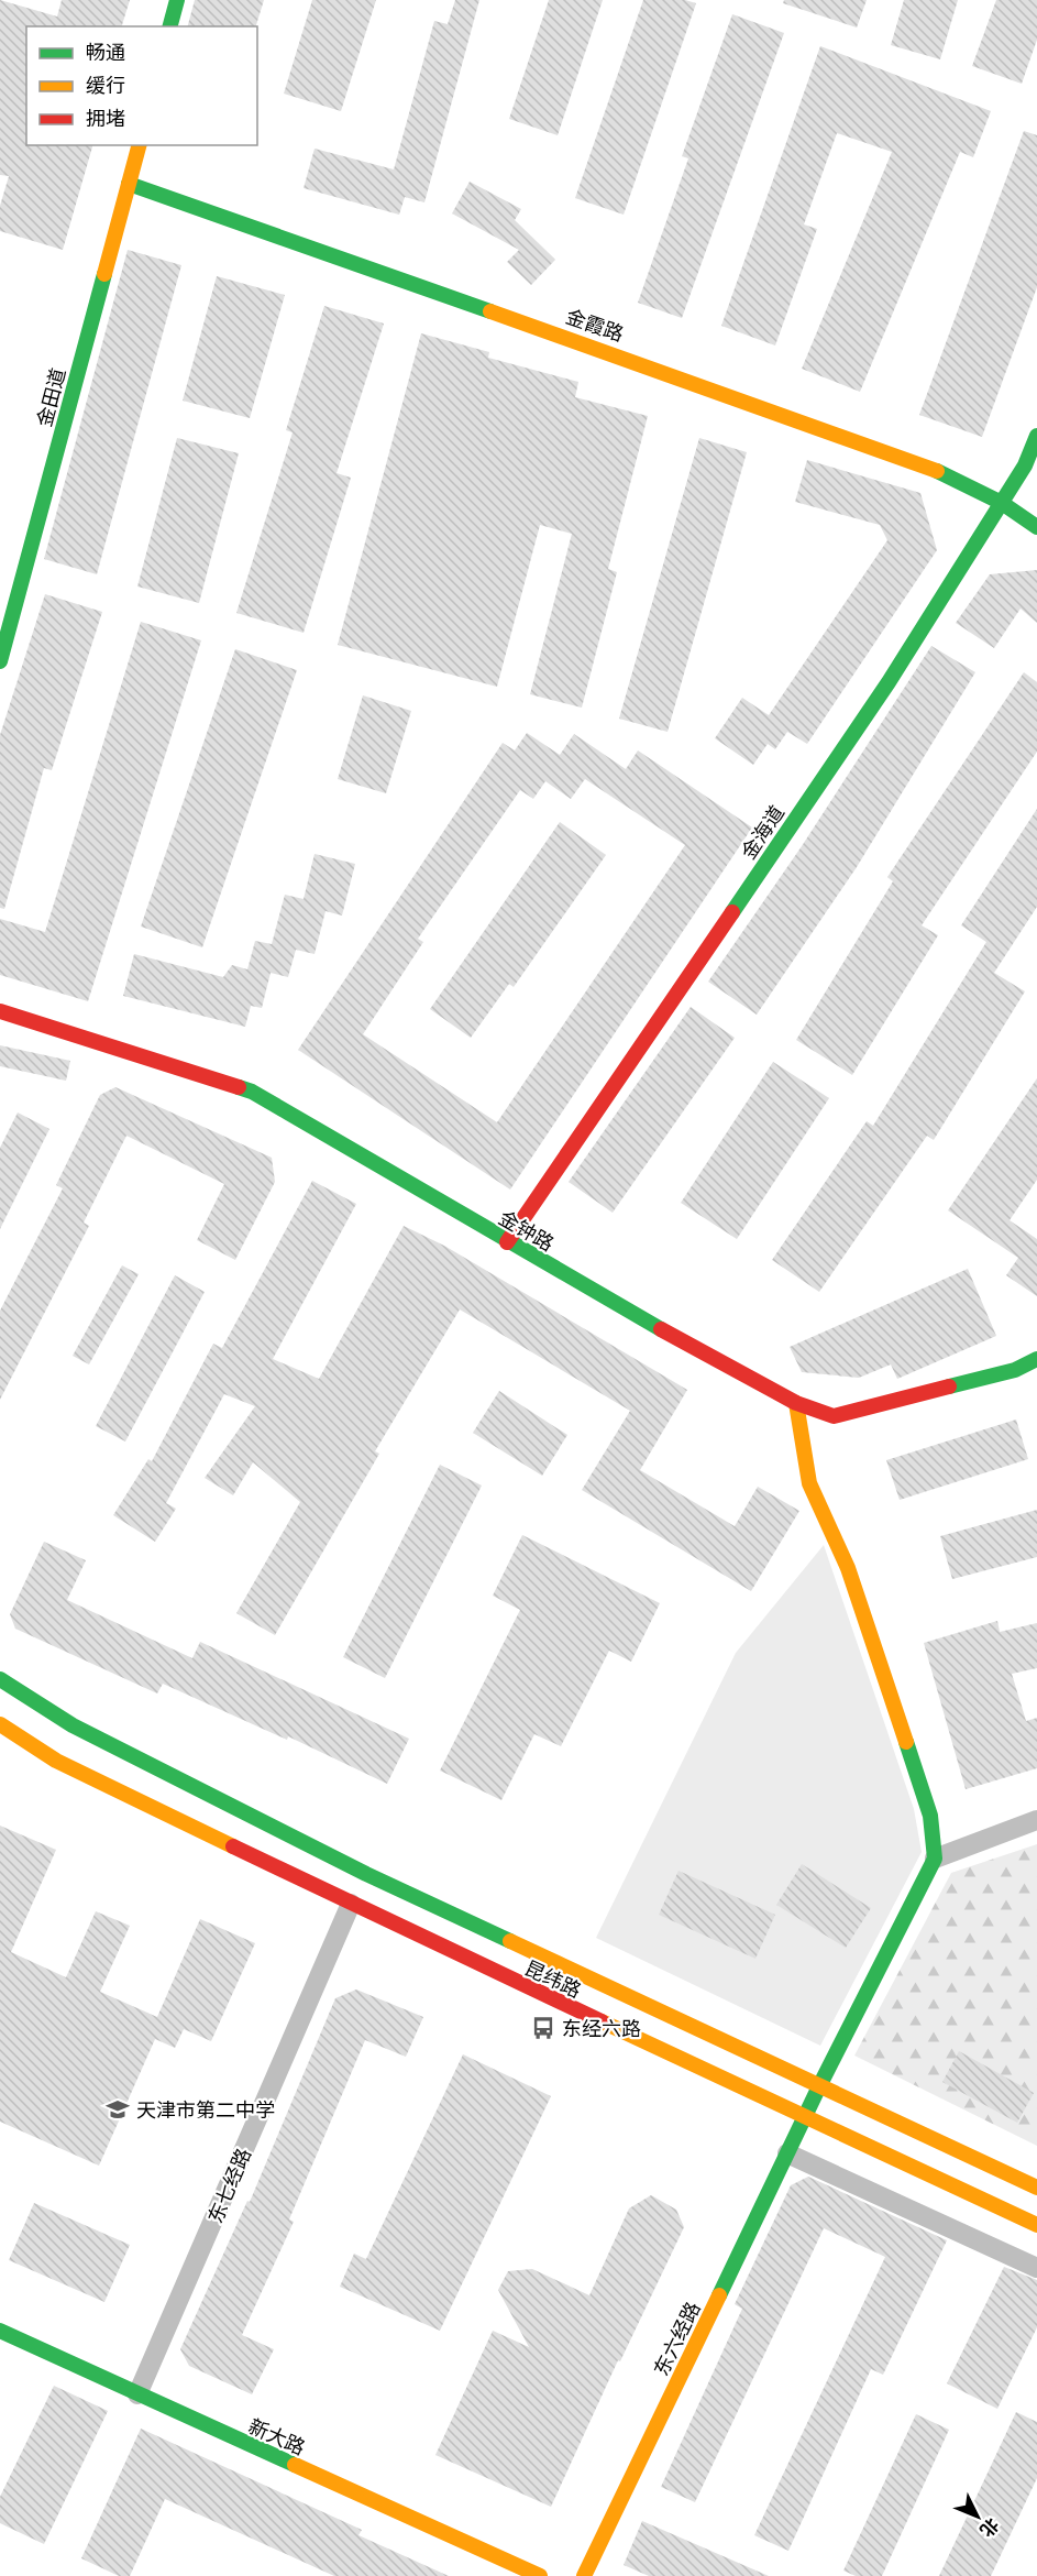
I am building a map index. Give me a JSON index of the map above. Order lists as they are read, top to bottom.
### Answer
{
  "streets": {
    "street": [
      "金霞路",
      "金田道",
      "金海道",
      "金钟路",
      "昆纬路",
      "东七经路",
      "东六经路",
      "新大路"
    ]
  },
  "crossings": [
    ["金霞路", "金田道"],
    ["金霞路", "金海道"],
    ["金海道", "金钟路"],
    ["昆纬路", "东七经路"],
    ["昆纬路", "东六经路"],
    ["东七经路", "新大路"]
  ],
  "places": {
    "bus stop": ["东经六路"],
    "school or university": ["天津市第二中学"]
  },
  "legend": ["畅通", "缓行", "拥堵"],
  "north": "bottom right"
}
